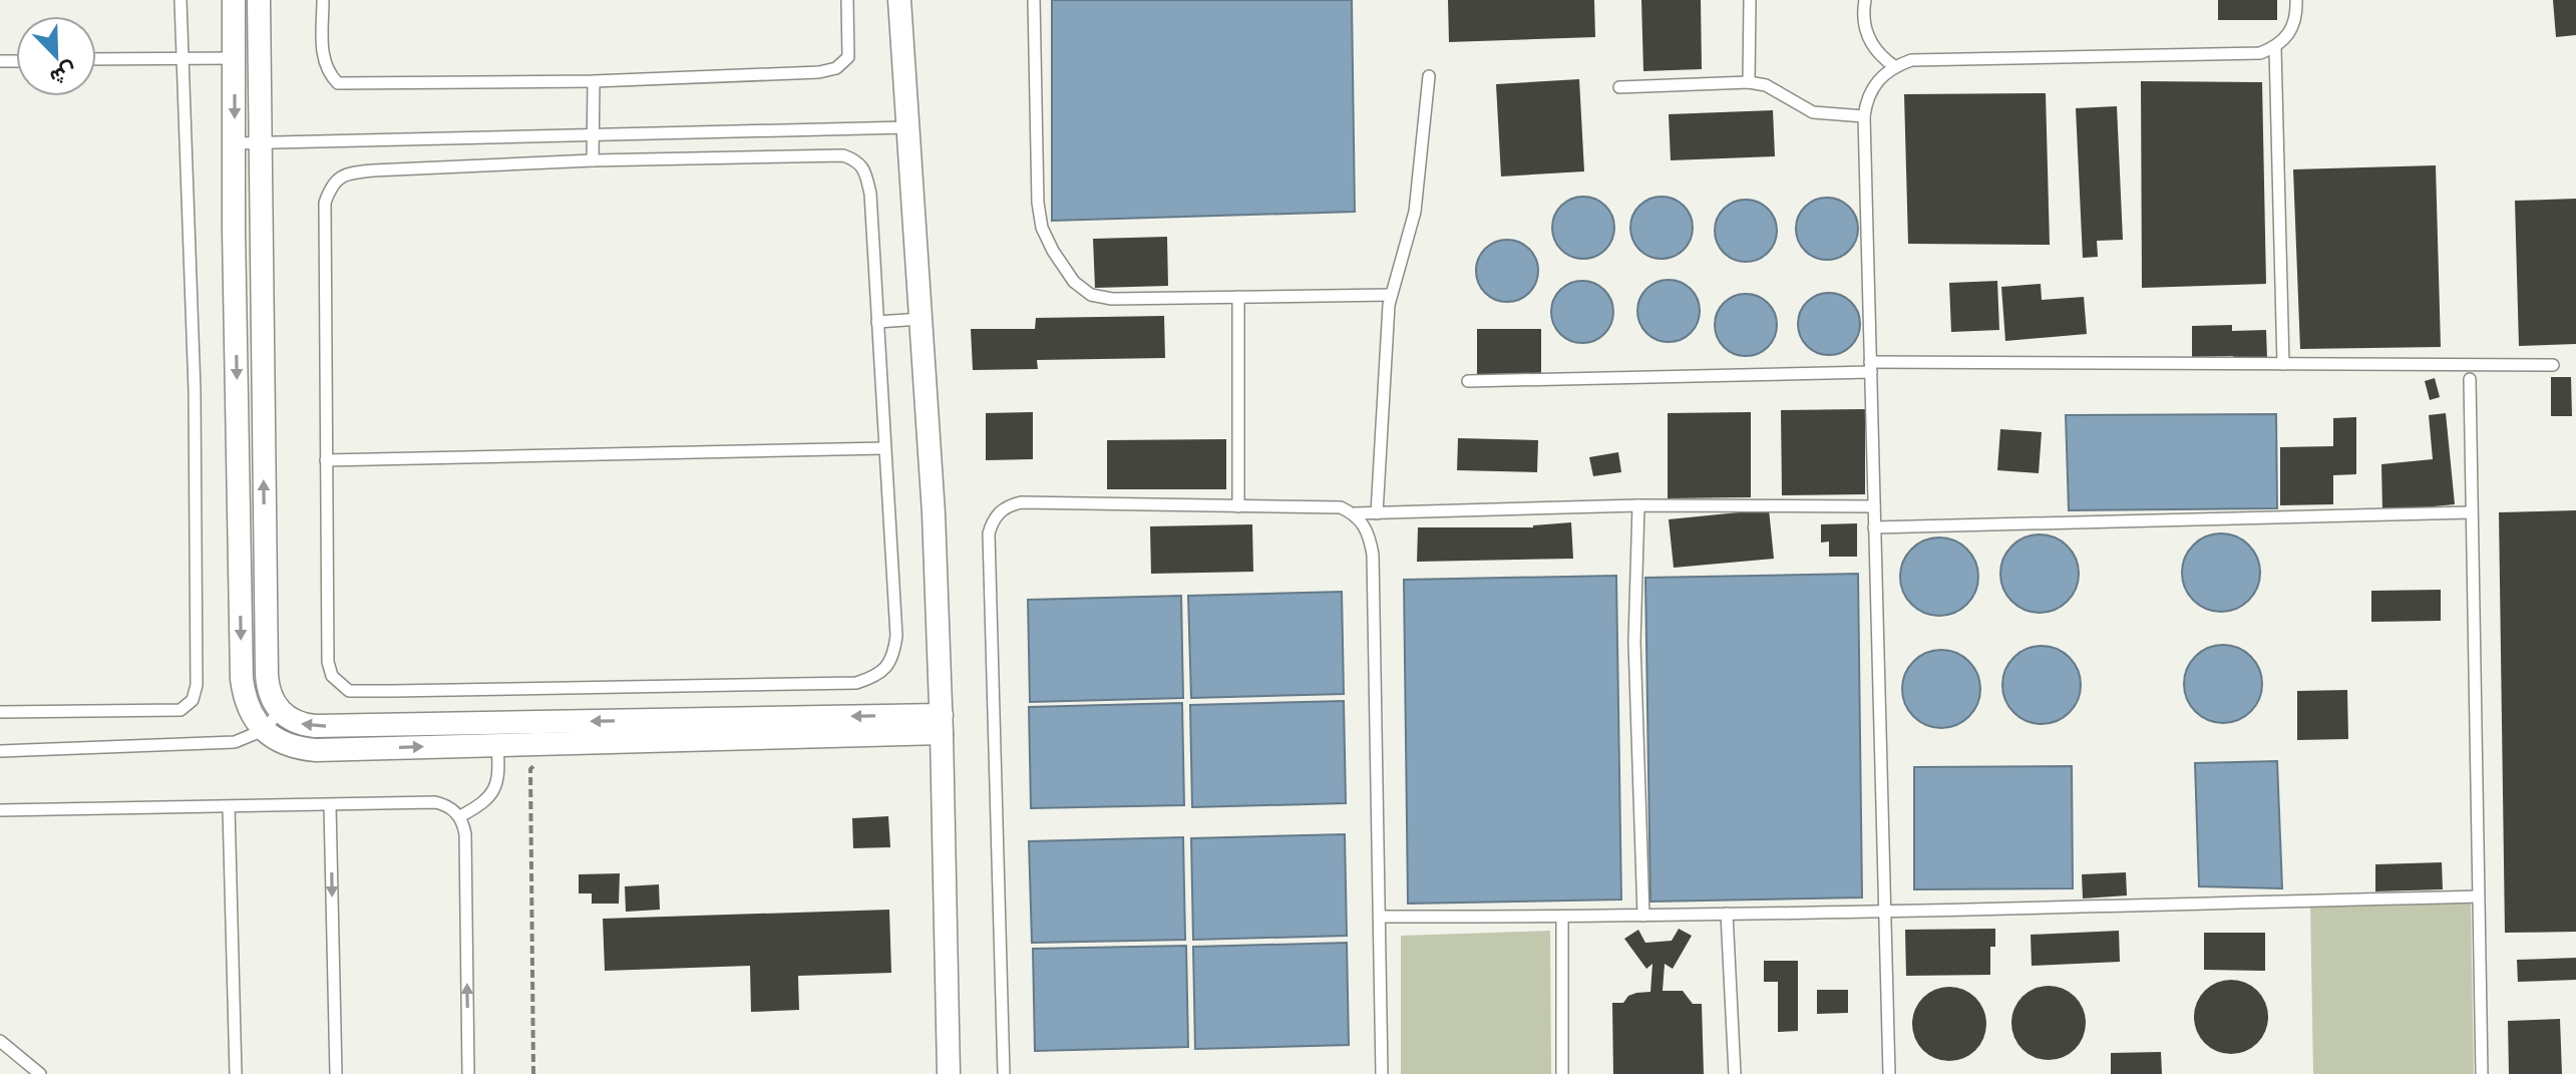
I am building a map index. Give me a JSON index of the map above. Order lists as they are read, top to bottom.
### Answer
{
  "north": "bottom right"
}
